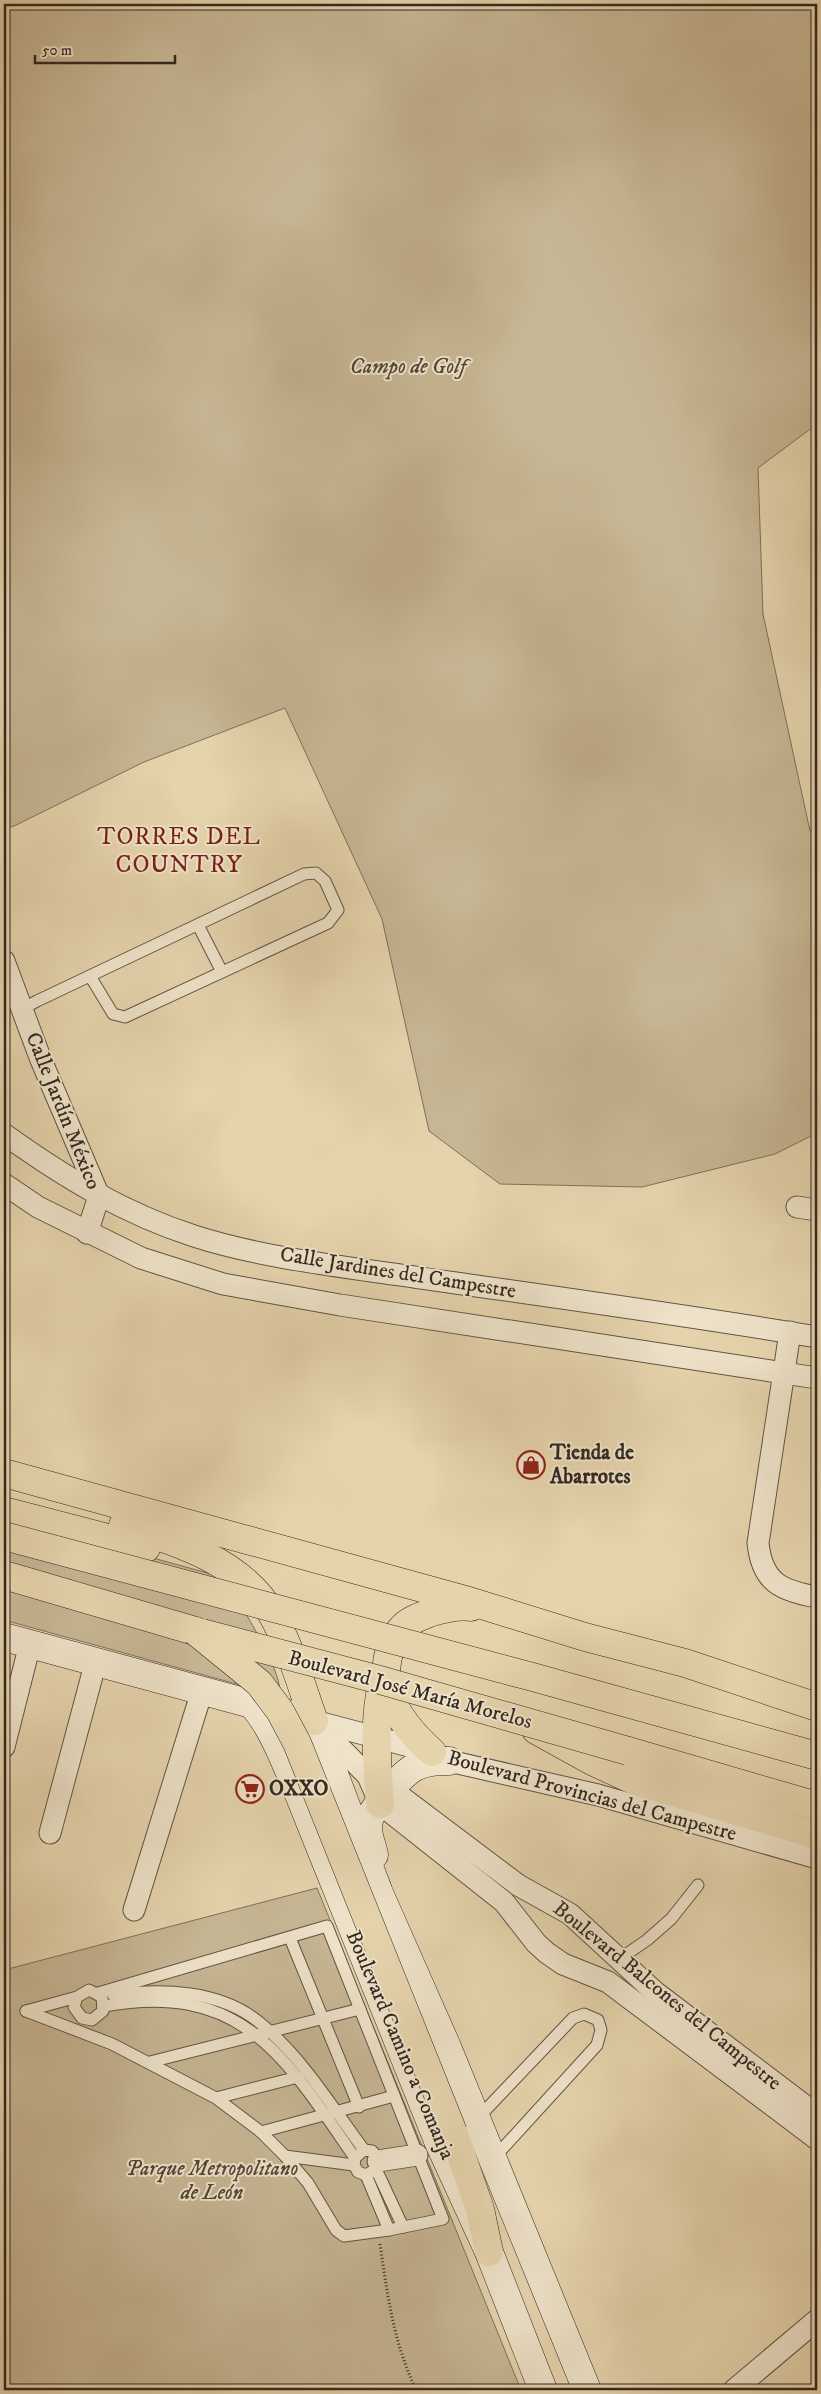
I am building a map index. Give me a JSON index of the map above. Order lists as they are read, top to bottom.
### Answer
{
  "streets": {
    "main road": ["Boulevard José María Morelos"],
    "street": [
      "Calle Jardín México",
      "Calle Jardines del Campestre",
      "Boulevard Provincias del Campestre",
      "Boulevard Balcones del Campestre",
      "Boulevard Camino a Comanja"
    ]
  },
  "crossings": [
    ["Calle Jardín México", "Calle Jardines del Campestre"],
    ["Boulevard Provincias del Campestre", "Boulevard Balcones del Campestre"],
    ["Boulevard Provincias del Campestre", "Boulevard Camino a Comanja"],
    ["Boulevard Balcones del Campestre", "Boulevard Camino a Comanja"]
  ],
  "districts": ["TORRES DEL COUNTRY"],
  "parks": ["Campo de Golf", "Parque Metropolitano de León"],
  "places": {
    "shop": ["Tienda de Abarrotes"],
    "supermarket": ["OXXO"]
  },
  "scale_bar": "50 m"
}
